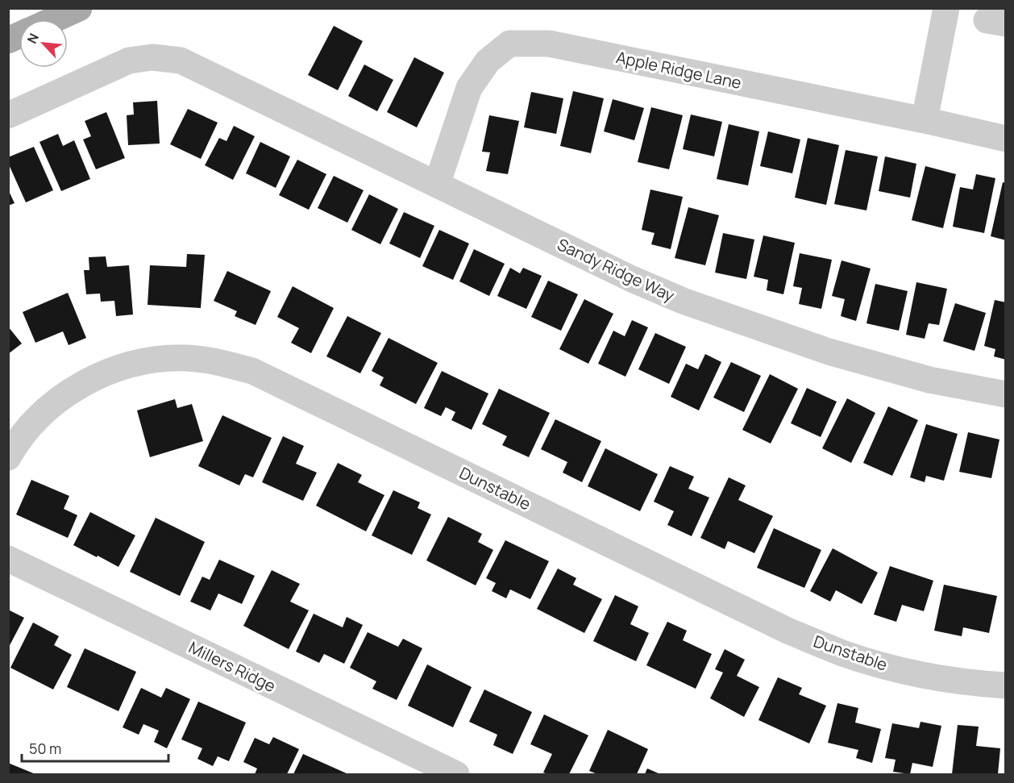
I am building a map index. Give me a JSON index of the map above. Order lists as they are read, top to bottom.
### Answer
{
  "streets": {
    "street": [
      "Apple Ridge Lane",
      "Sandy Ridge Way",
      "Dunstable",
      "Millers Ridge"
    ]
  },
  "crossings": [
    ["Apple Ridge Lane", "Sandy Ridge Way"]
  ],
  "scale_bar": "50 m",
  "north": "top left"
}
